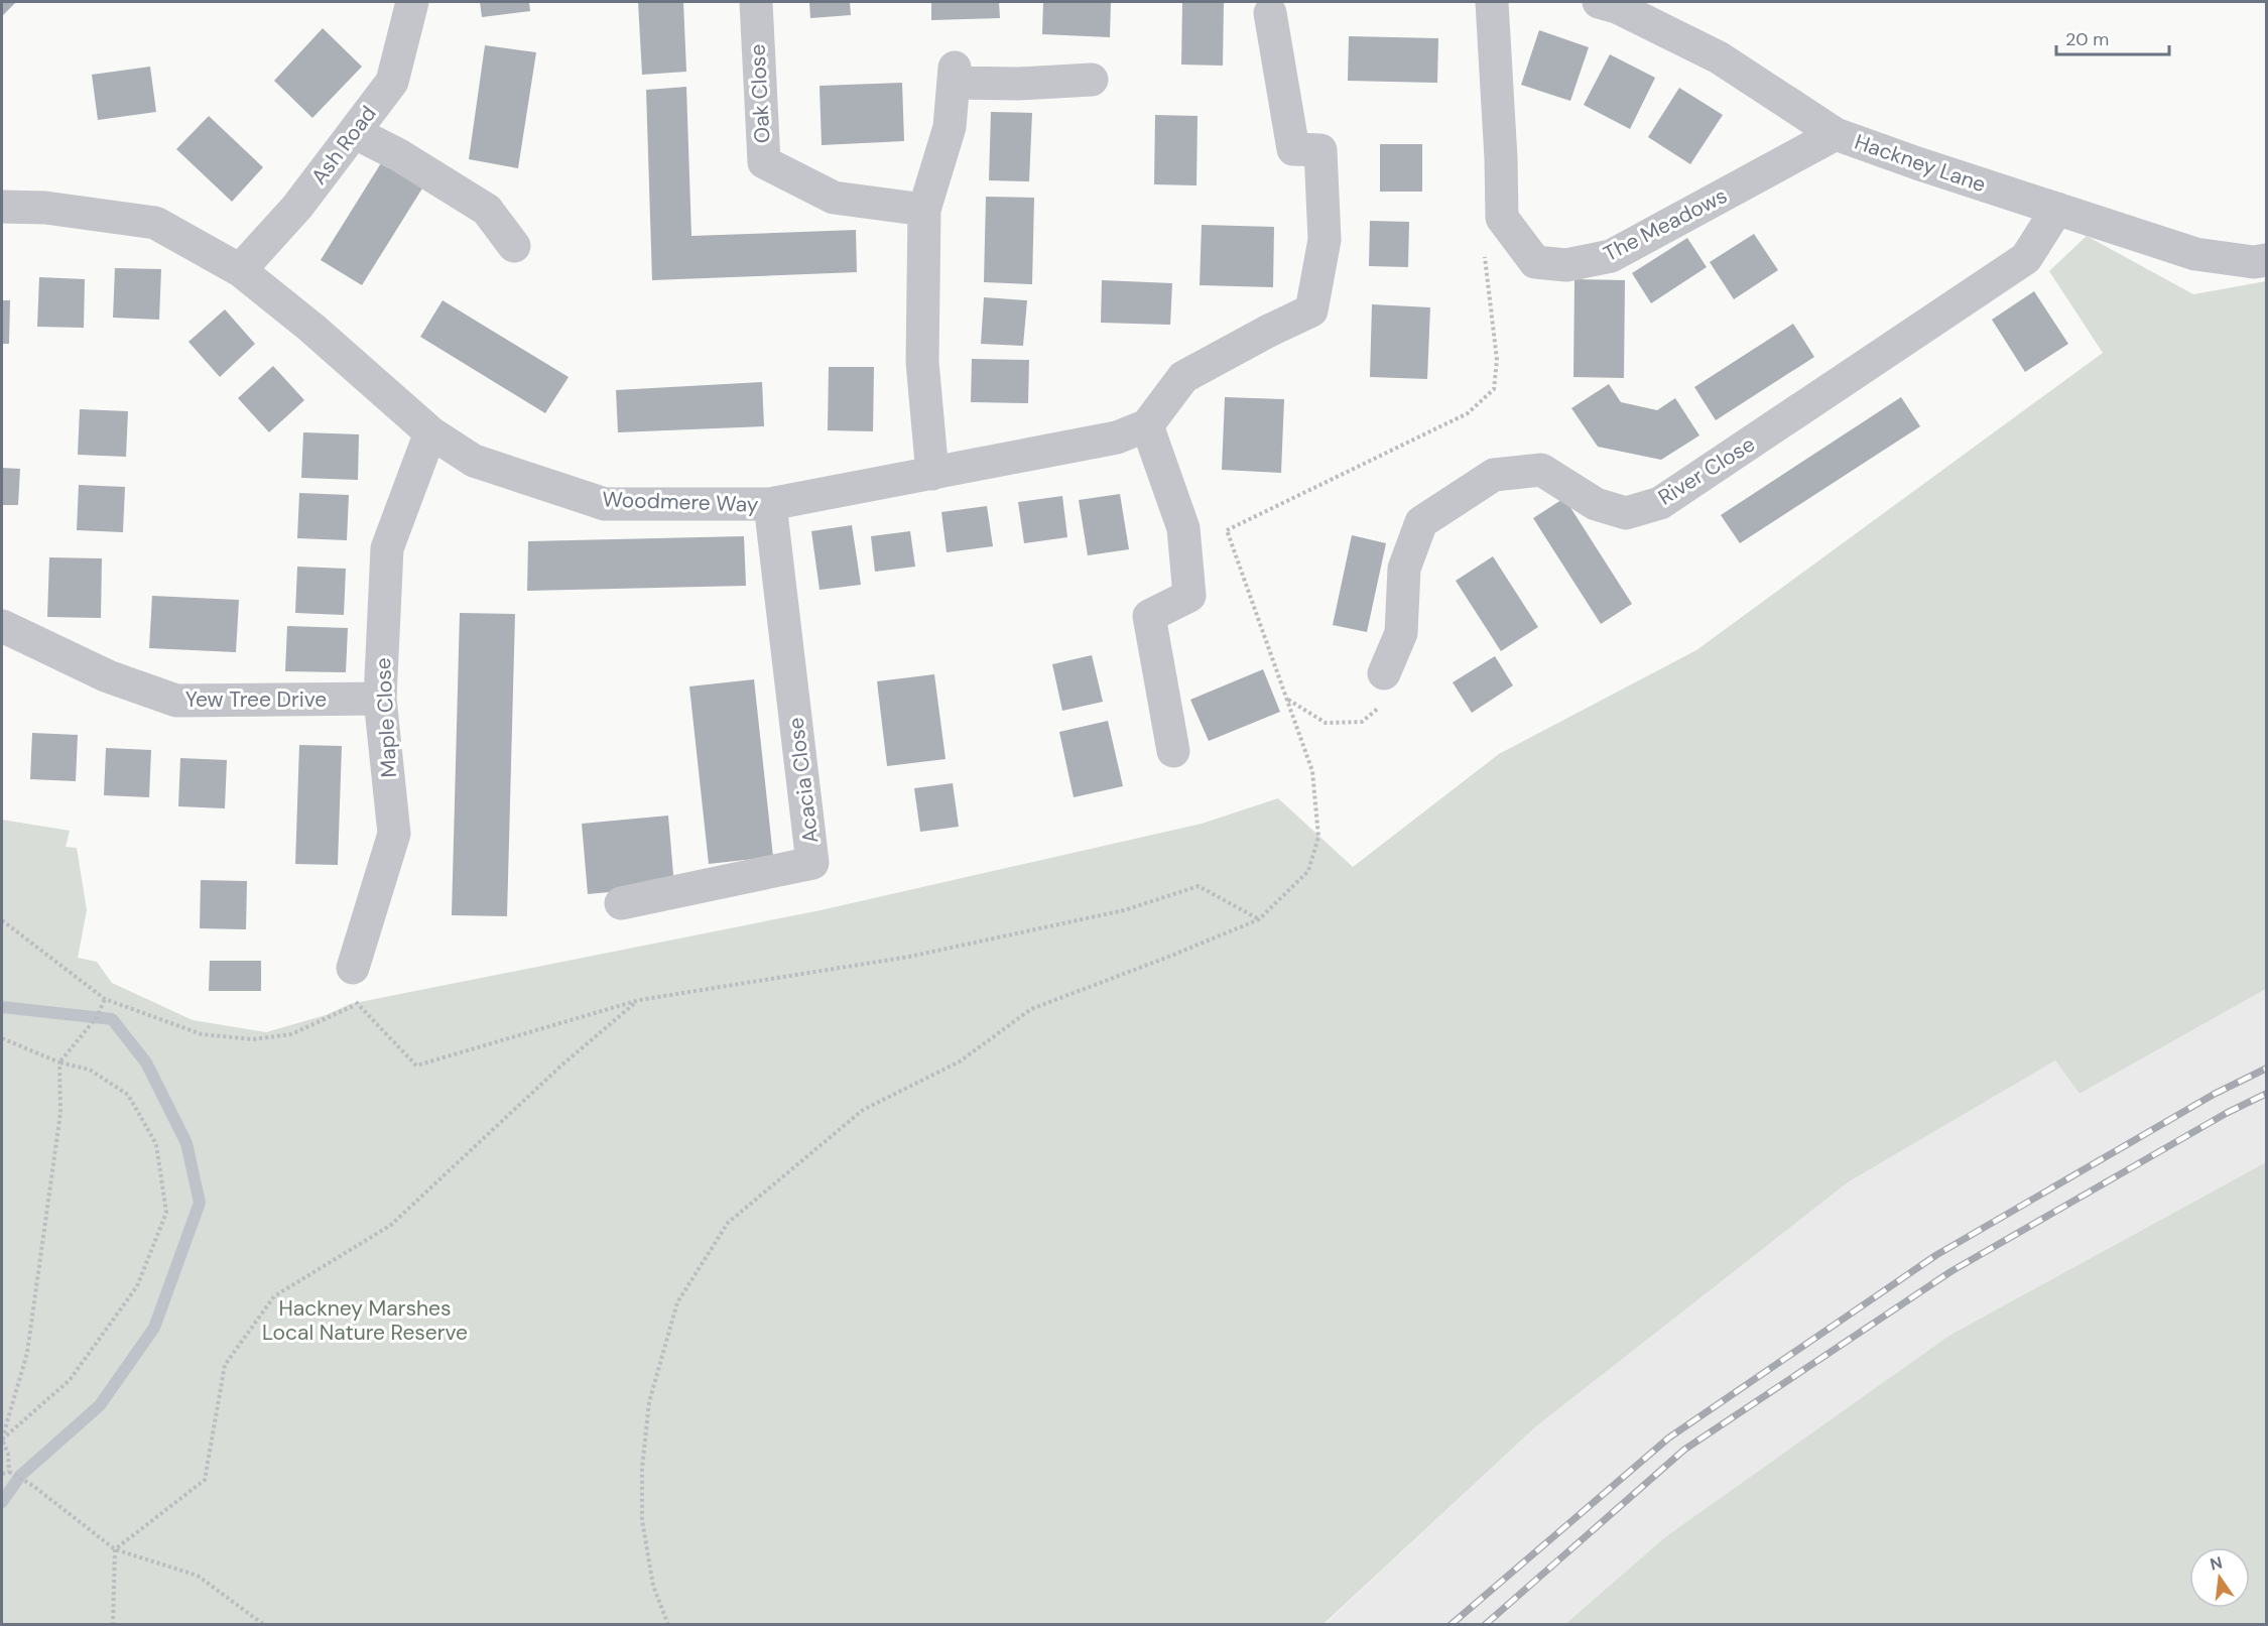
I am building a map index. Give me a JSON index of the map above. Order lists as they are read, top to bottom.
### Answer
{
  "streets": {
    "street": [
      "Oak Close",
      "Ash Road",
      "Hackney Lane",
      "The Meadows",
      "River Close",
      "Woodmere Way",
      "Yew Tree Drive",
      "Maple Close",
      "Acacia Close"
    ]
  },
  "crossings": [
    ["Ash Road", "Woodmere Way"],
    ["Hackney Lane", "The Meadows"],
    ["Hackney Lane", "River Close"],
    ["Woodmere Way", "Maple Close"],
    ["Woodmere Way", "Acacia Close"],
    ["Yew Tree Drive", "Maple Close"]
  ],
  "parks": ["Hackney Marshes Local Nature Reserve"],
  "scale_bar": "20 m",
  "north": "top"
}
